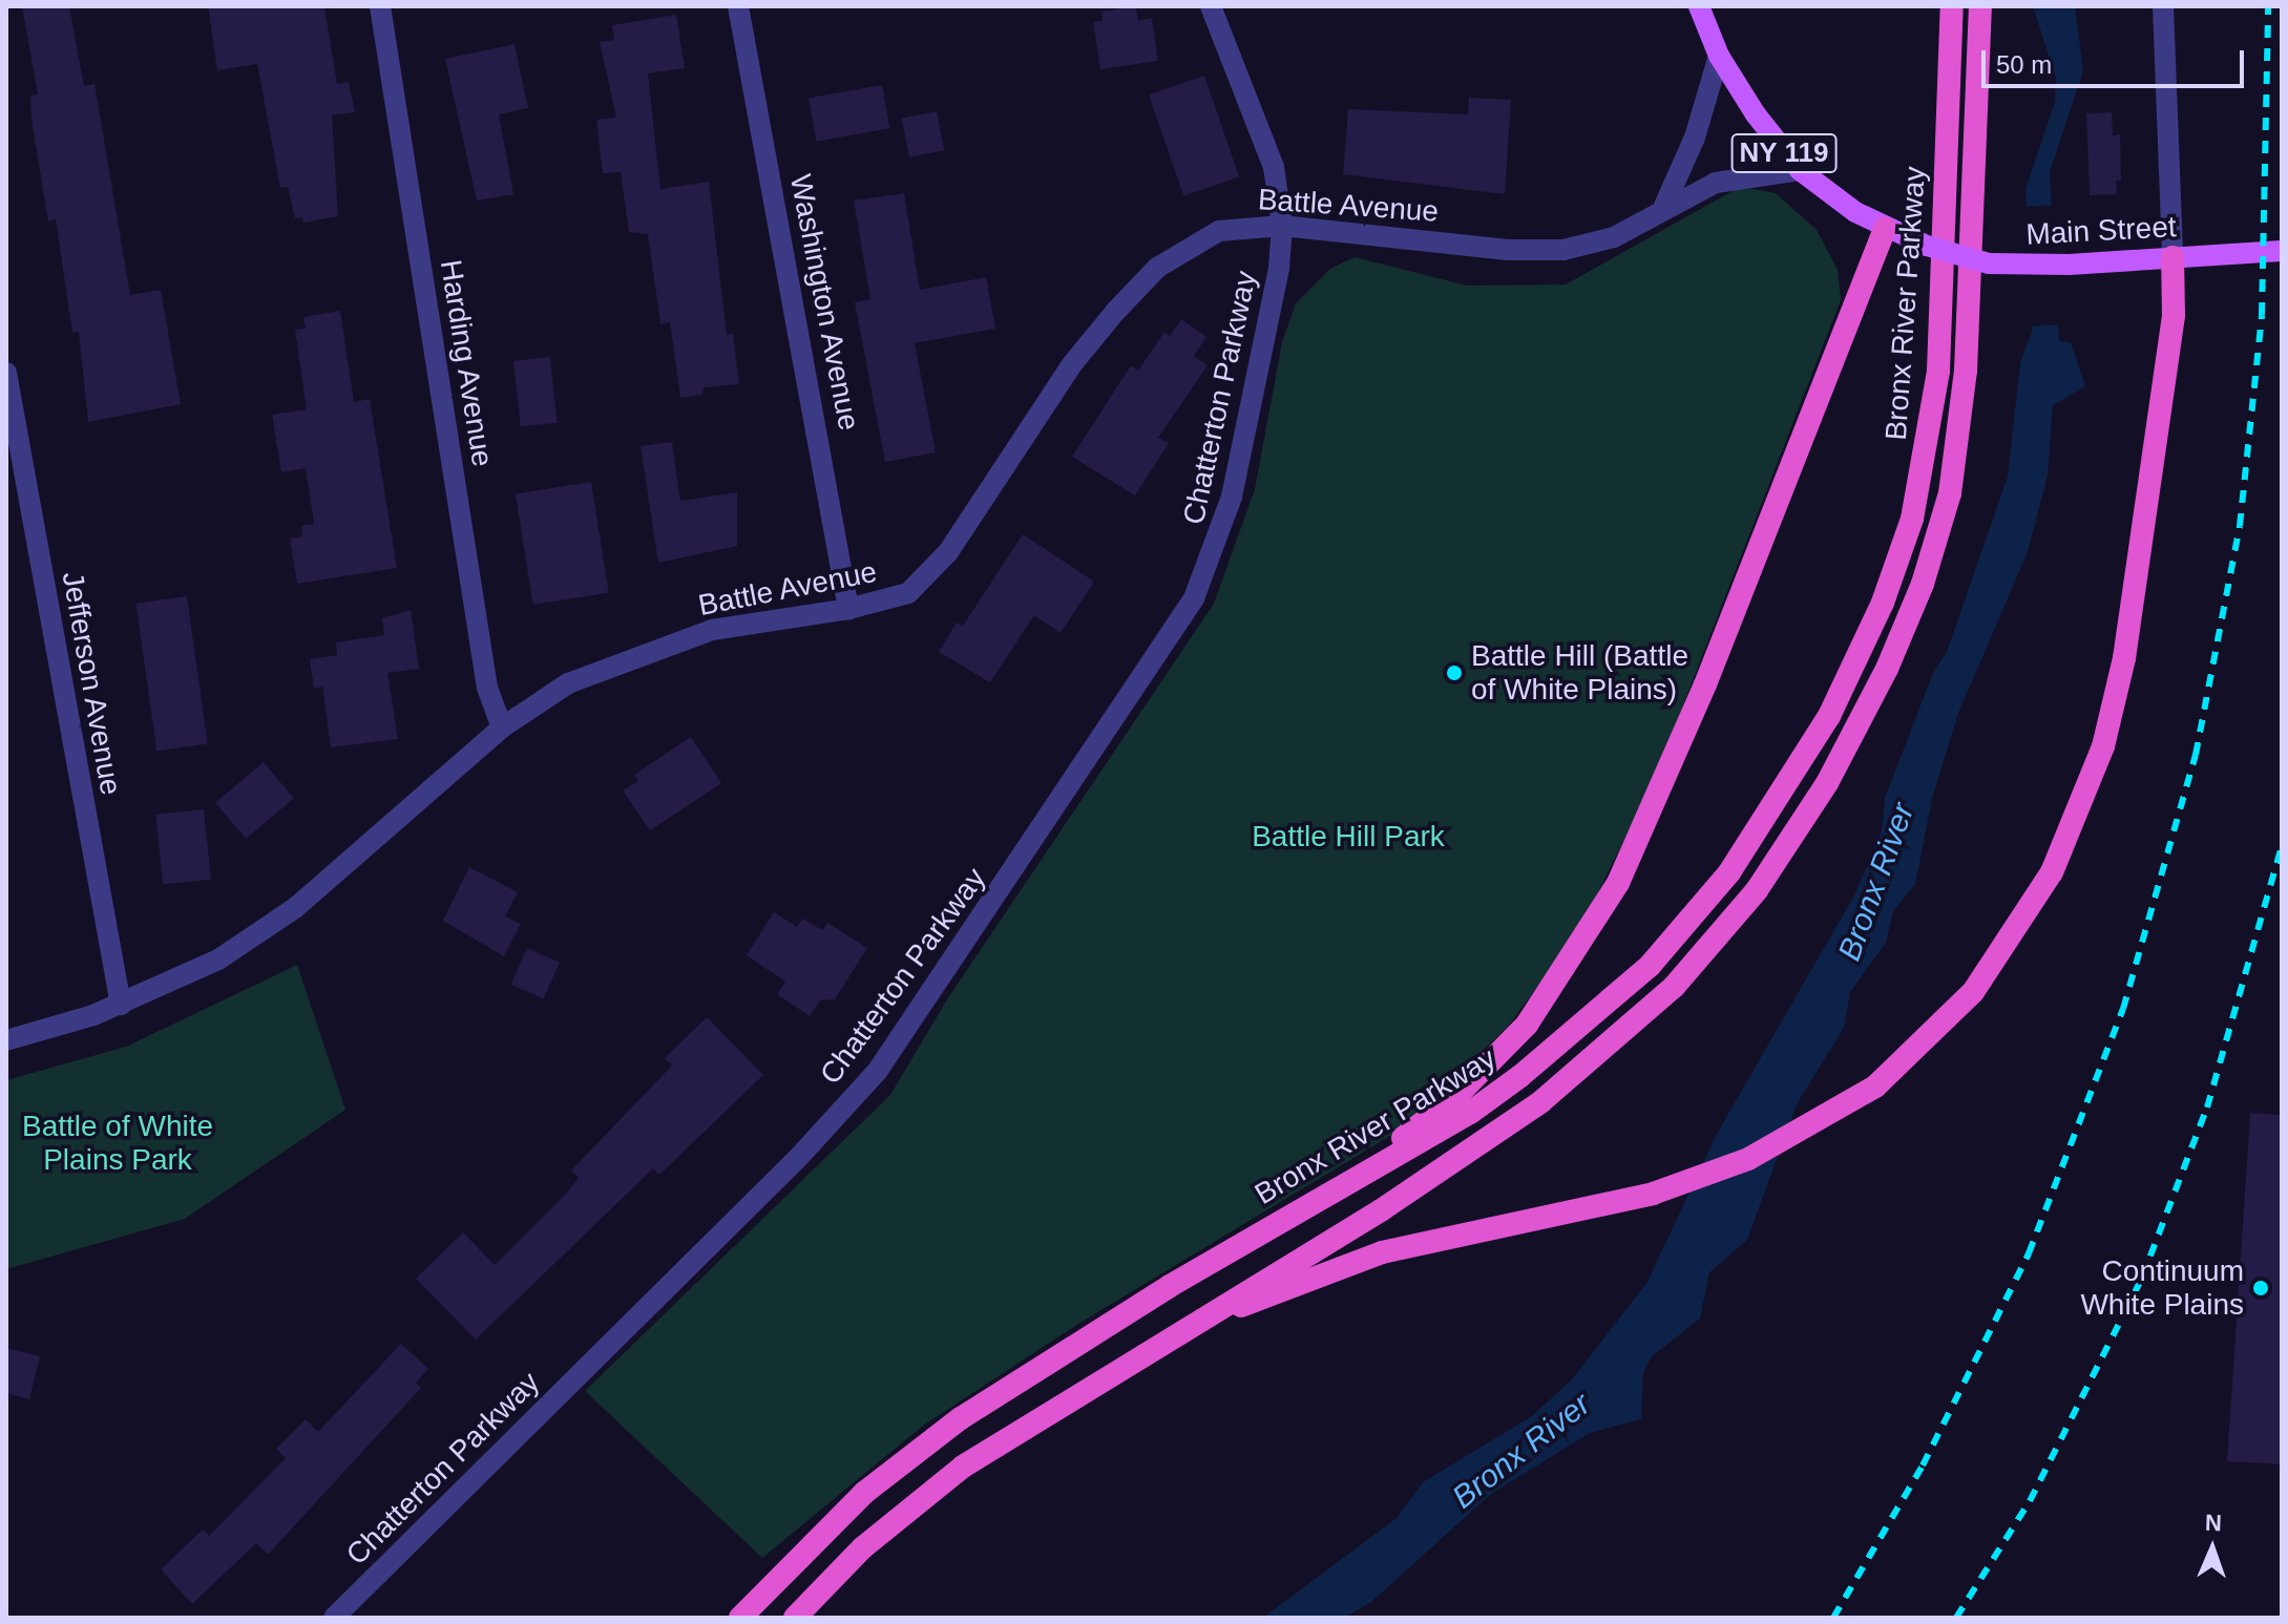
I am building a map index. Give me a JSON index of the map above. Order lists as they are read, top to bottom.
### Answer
{
  "streets": {
    "highway": ["Bronx River Parkway"],
    "main road": ["NY 119", "Main Street"],
    "street": [
      "Battle Avenue",
      "Washington Avenue",
      "Harding Avenue",
      "Chatterton Parkway",
      "Jefferson Avenue"
    ]
  },
  "crossings": [
    ["NY 119", "Battle Avenue"],
    ["NY 119", "Main Street"],
    ["Battle Avenue", "Washington Avenue"],
    ["Battle Avenue", "Harding Avenue"],
    ["Battle Avenue", "Chatterton Parkway"],
    ["Battle Avenue", "Jefferson Avenue"]
  ],
  "water": ["Bronx River"],
  "parks": ["Battle Hill Park", "Battle of White Plains Park"],
  "places": ["Battle Hill (Battle of White Plains)", "Continuum White Plains"],
  "scale_bar": "50 m",
  "north": "top"
}
